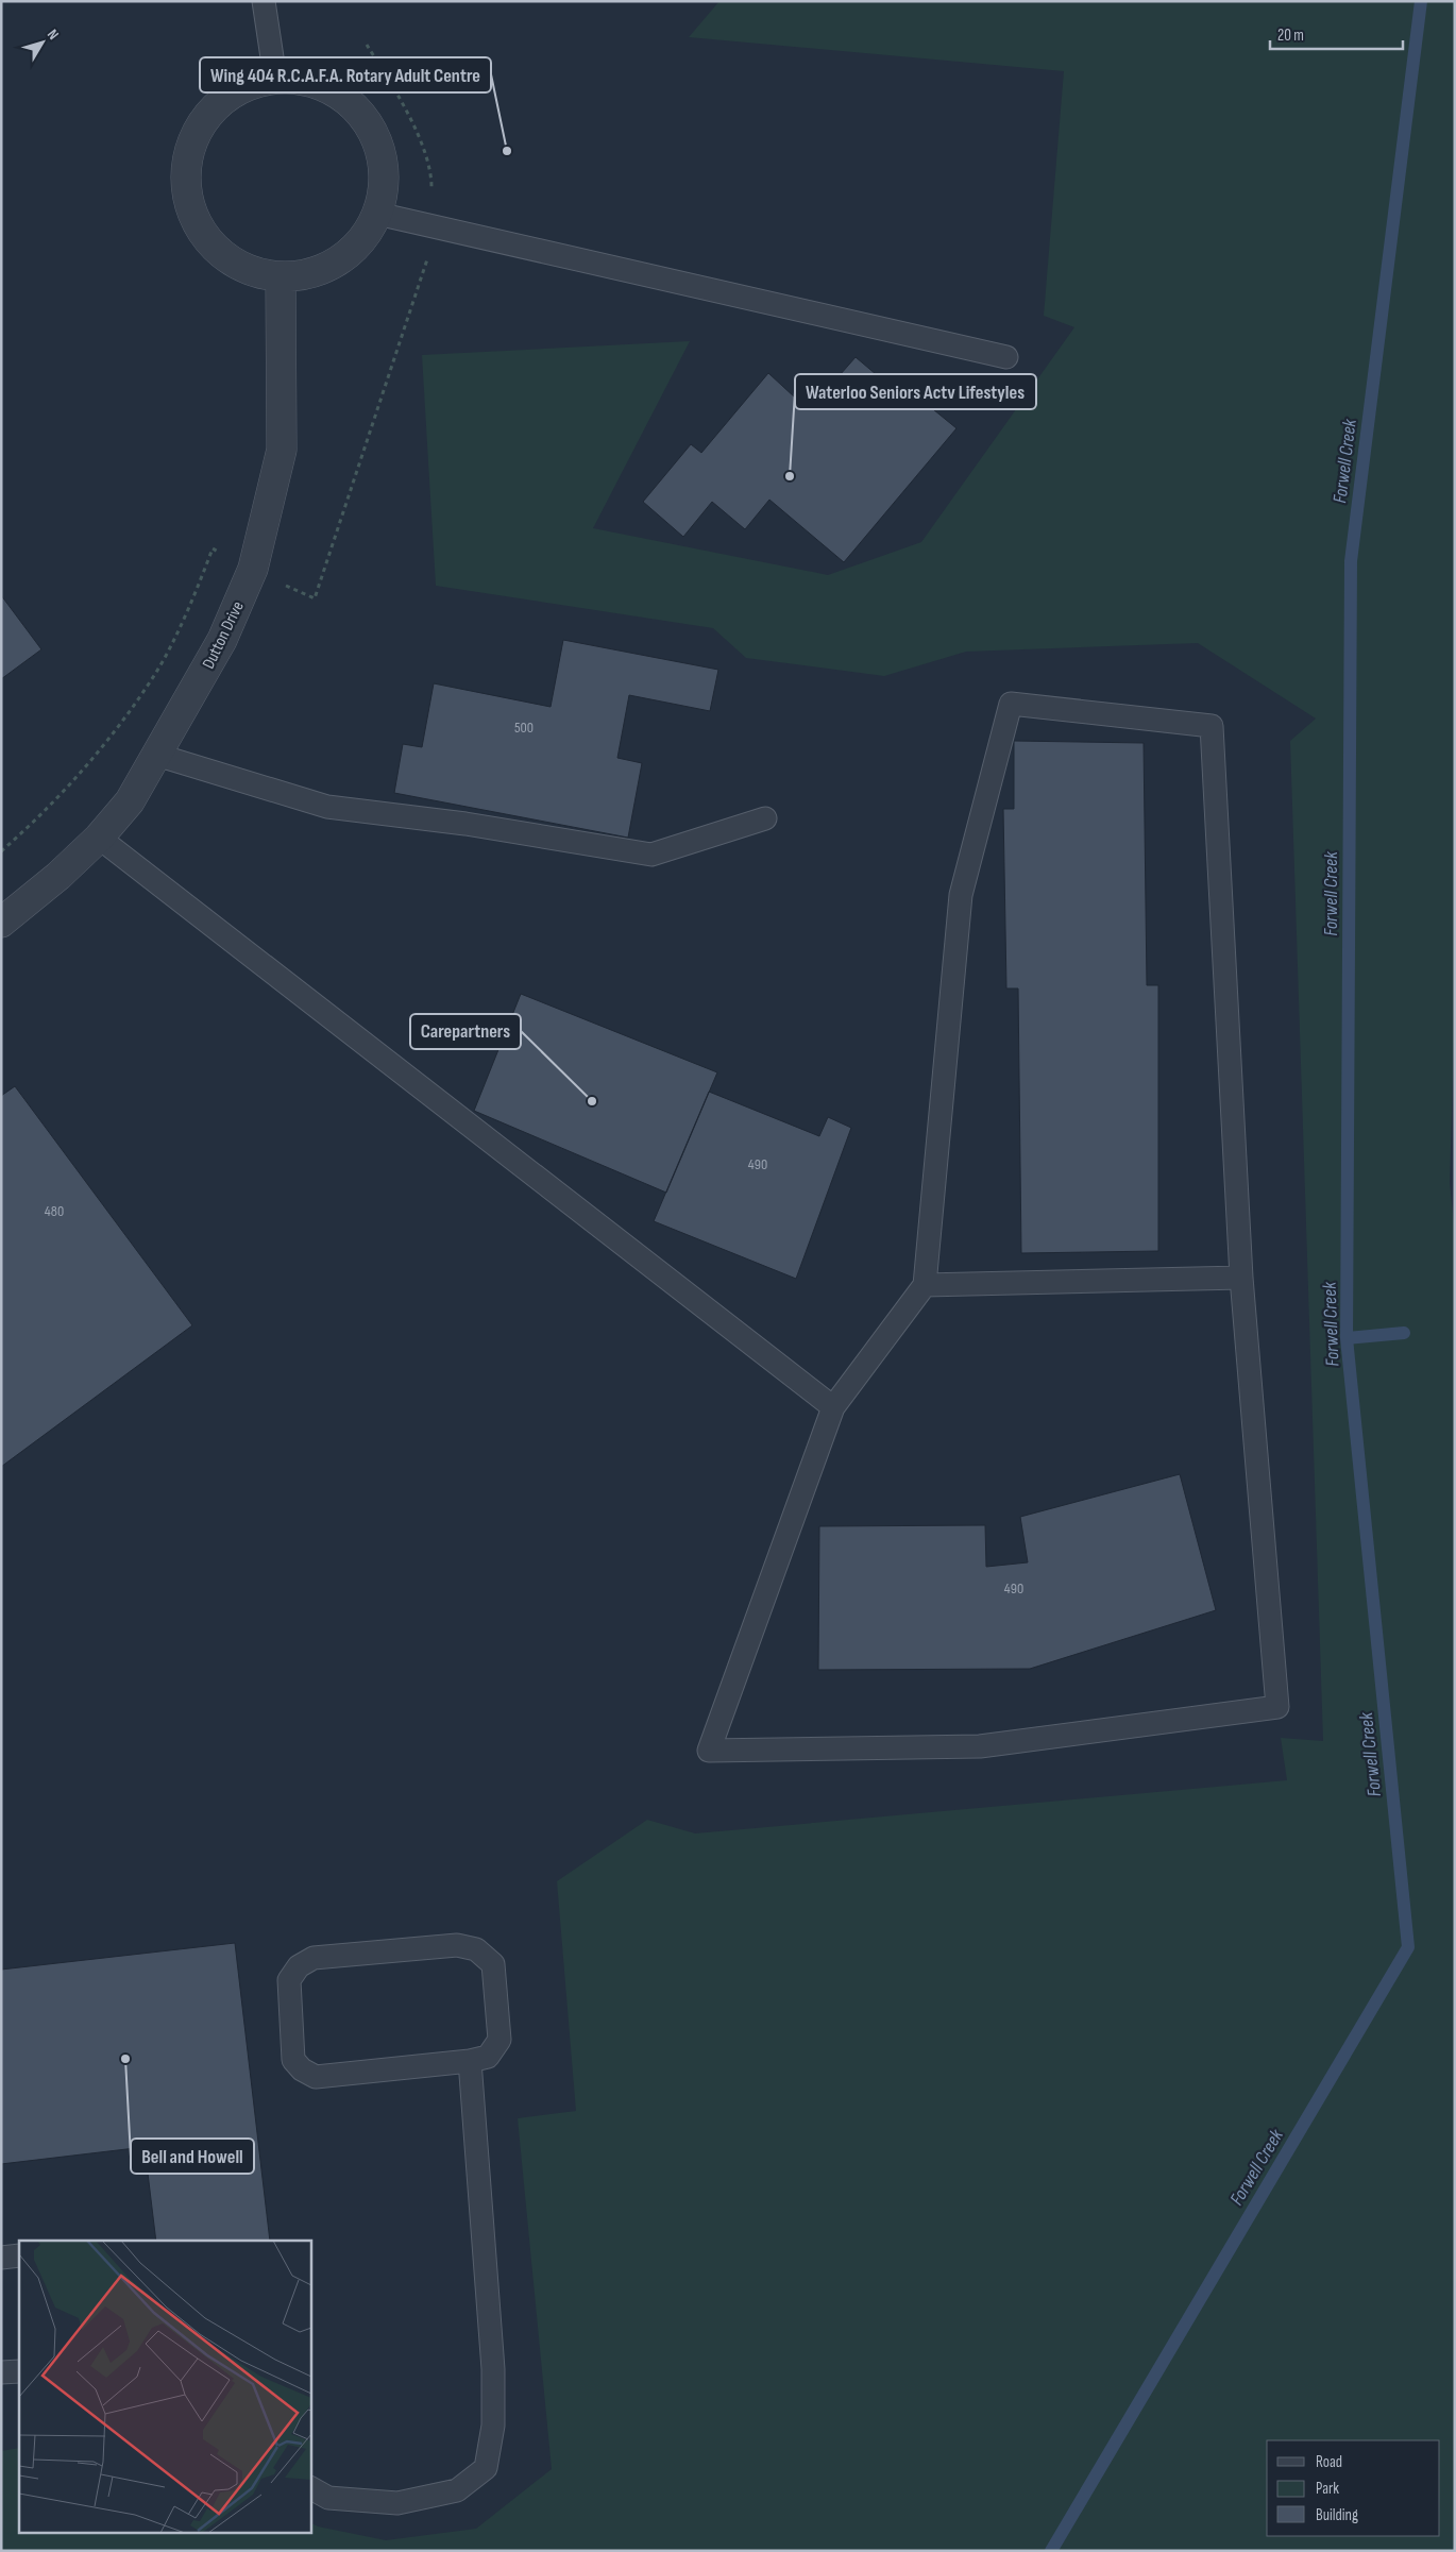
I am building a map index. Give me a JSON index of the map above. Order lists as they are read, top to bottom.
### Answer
{
  "streets": {
    "street": ["Dutton Drive"]
  },
  "water": ["Forwell Creek"],
  "places": [
    "Wing 404 R.C.A.F.A. Rotary Adult Centre",
    "Waterloo Seniors Actv Lifestyles",
    "Carepartners",
    "Bell and Howell"
  ],
  "house_numbers": [
    "500",
    "490",
    "480",
    "490"
  ],
  "legend": ["Road", "Park", "Building"],
  "scale_bar": "20 m",
  "north": "top right"
}
